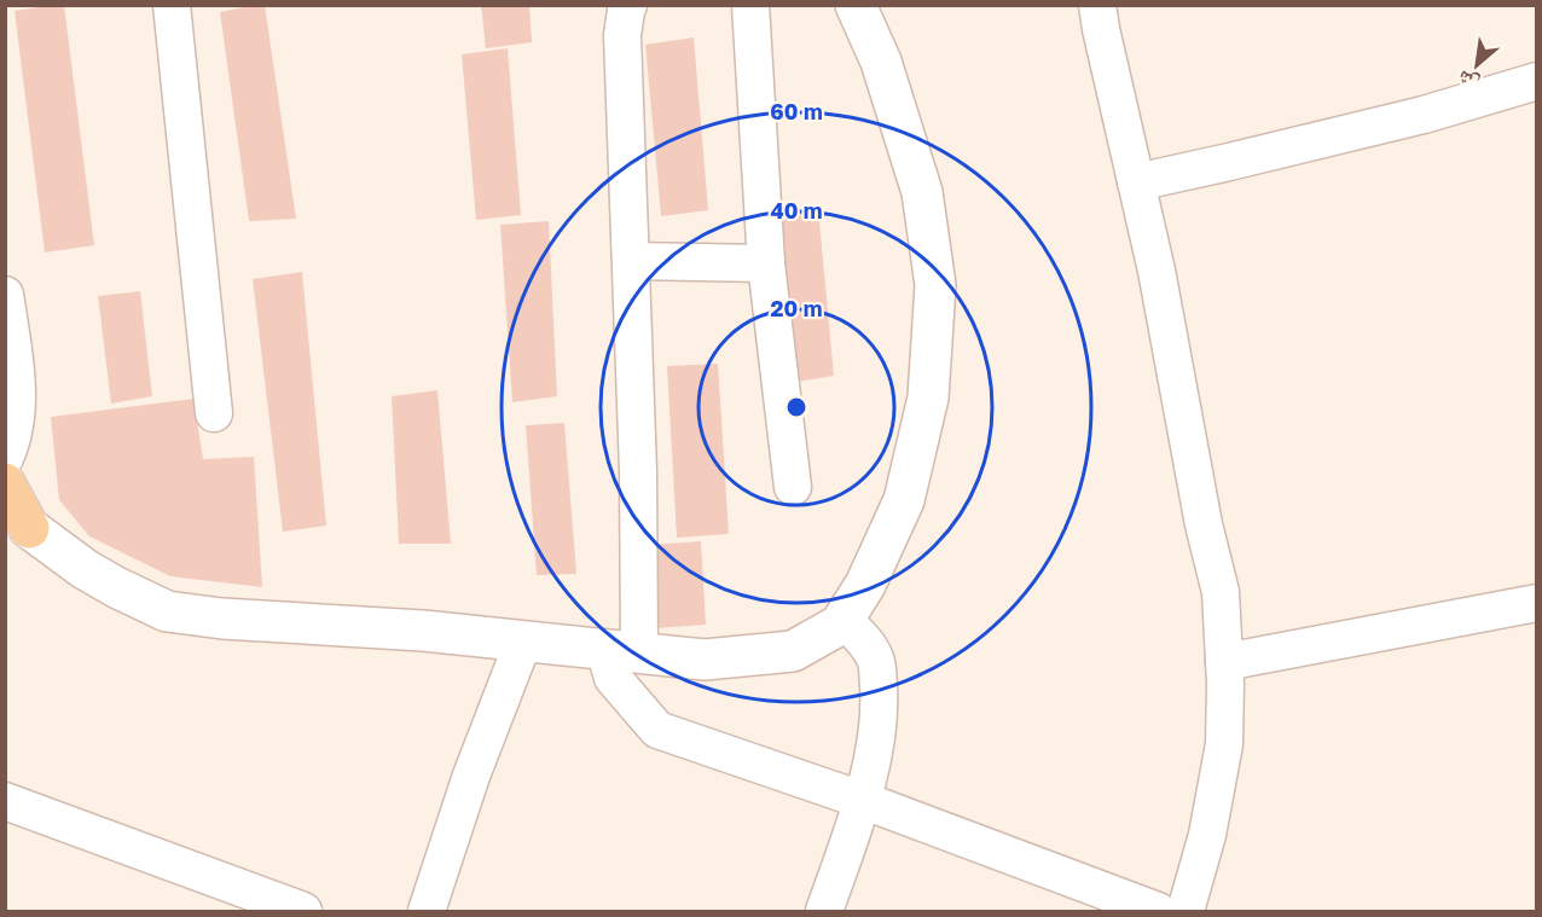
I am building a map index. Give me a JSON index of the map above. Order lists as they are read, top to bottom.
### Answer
{
  "north": "bottom left",
  "rings": ["60 m", "40 m", "20 m"]
}
